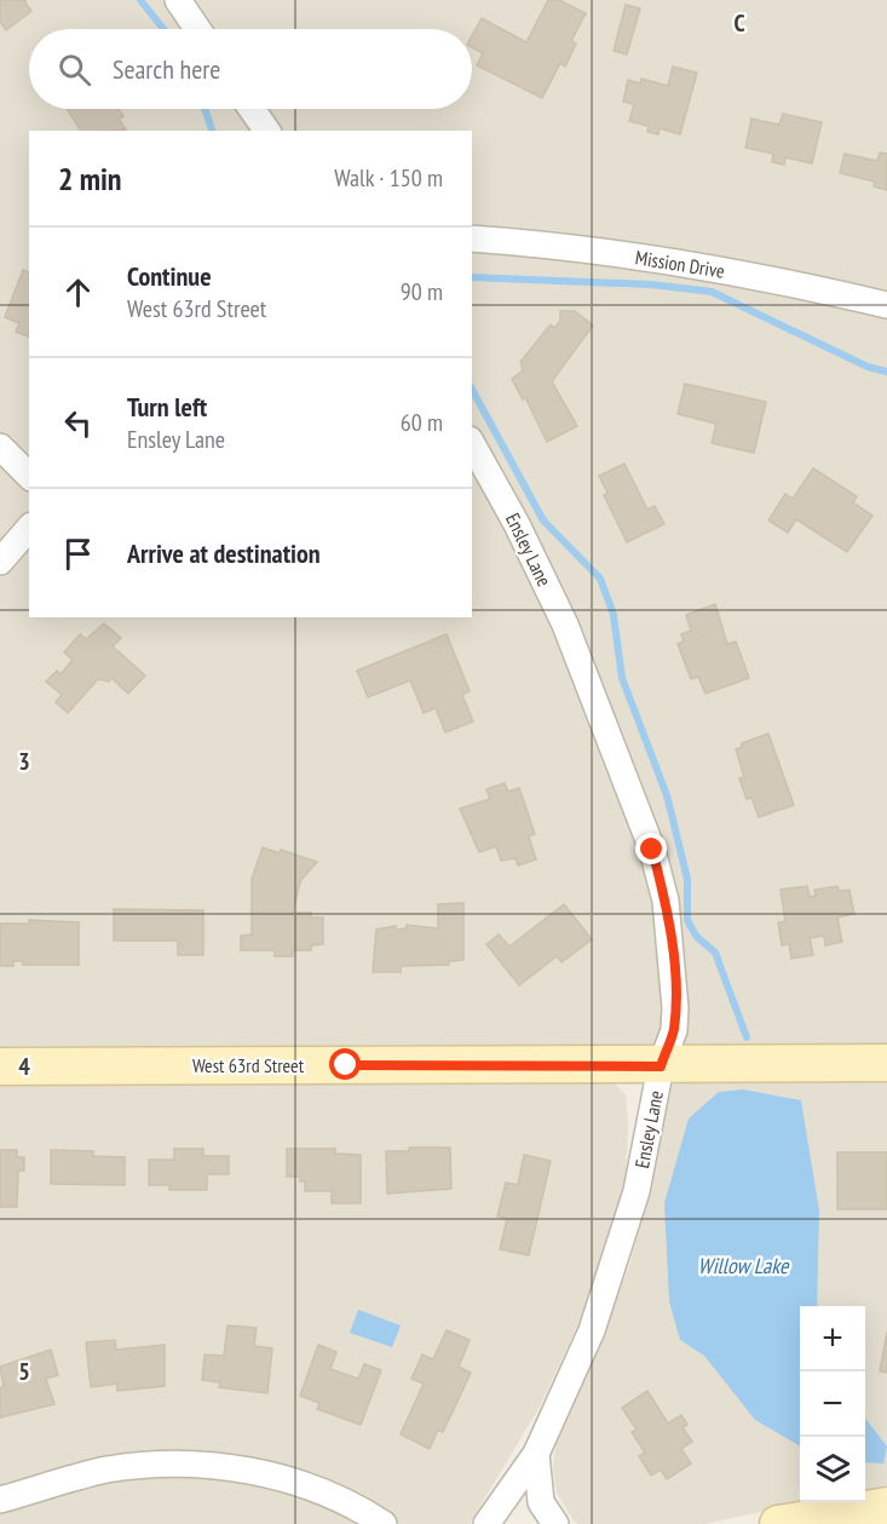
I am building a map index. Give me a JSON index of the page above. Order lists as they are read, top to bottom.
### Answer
{
  "streets": {
    "main road": ["West 63rd Street"],
    "street": ["Mission Drive", "Ensley Lane"]
  },
  "crossings": [
    ["Ensley Lane", "West 63rd Street"]
  ],
  "water": ["Willow Lake"],
  "page": {
    "search": "Search here",
    "heading": ["2 min", "Walk · 150 m"],
    "list": [
      ["Continue", "West 63rd Street", "90 m"],
      ["Turn left", "Ensley Lane", "60 m"],
      "Arrive at destination"
    ],
    "map_buttons": ["+", "−"]
  },
  "grid": {
    "columns": ["C"],
    "rows": ["3", "4", "5"]
  }
}
